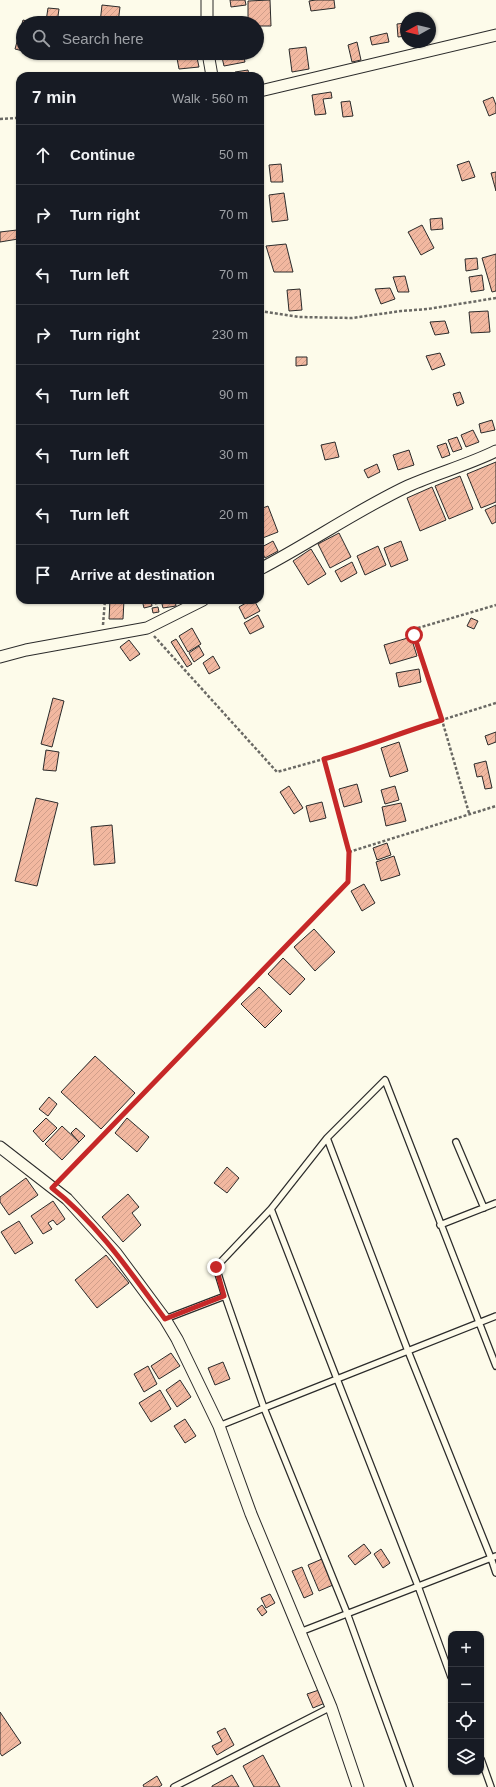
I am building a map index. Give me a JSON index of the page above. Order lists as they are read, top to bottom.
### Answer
{
  "north": "left",
  "page": {
    "search": "Search here",
    "heading": ["7 min", "Walk · 560 m"],
    "list": [
      ["Continue", "50 m"],
      ["Turn right", "70 m"],
      ["Turn left", "70 m"],
      ["Turn right", "230 m"],
      ["Turn left", "90 m"],
      ["Turn left", "30 m"],
      ["Turn left", "20 m"],
      "Arrive at destination"
    ],
    "map_buttons": ["+", "−"]
  }
}
